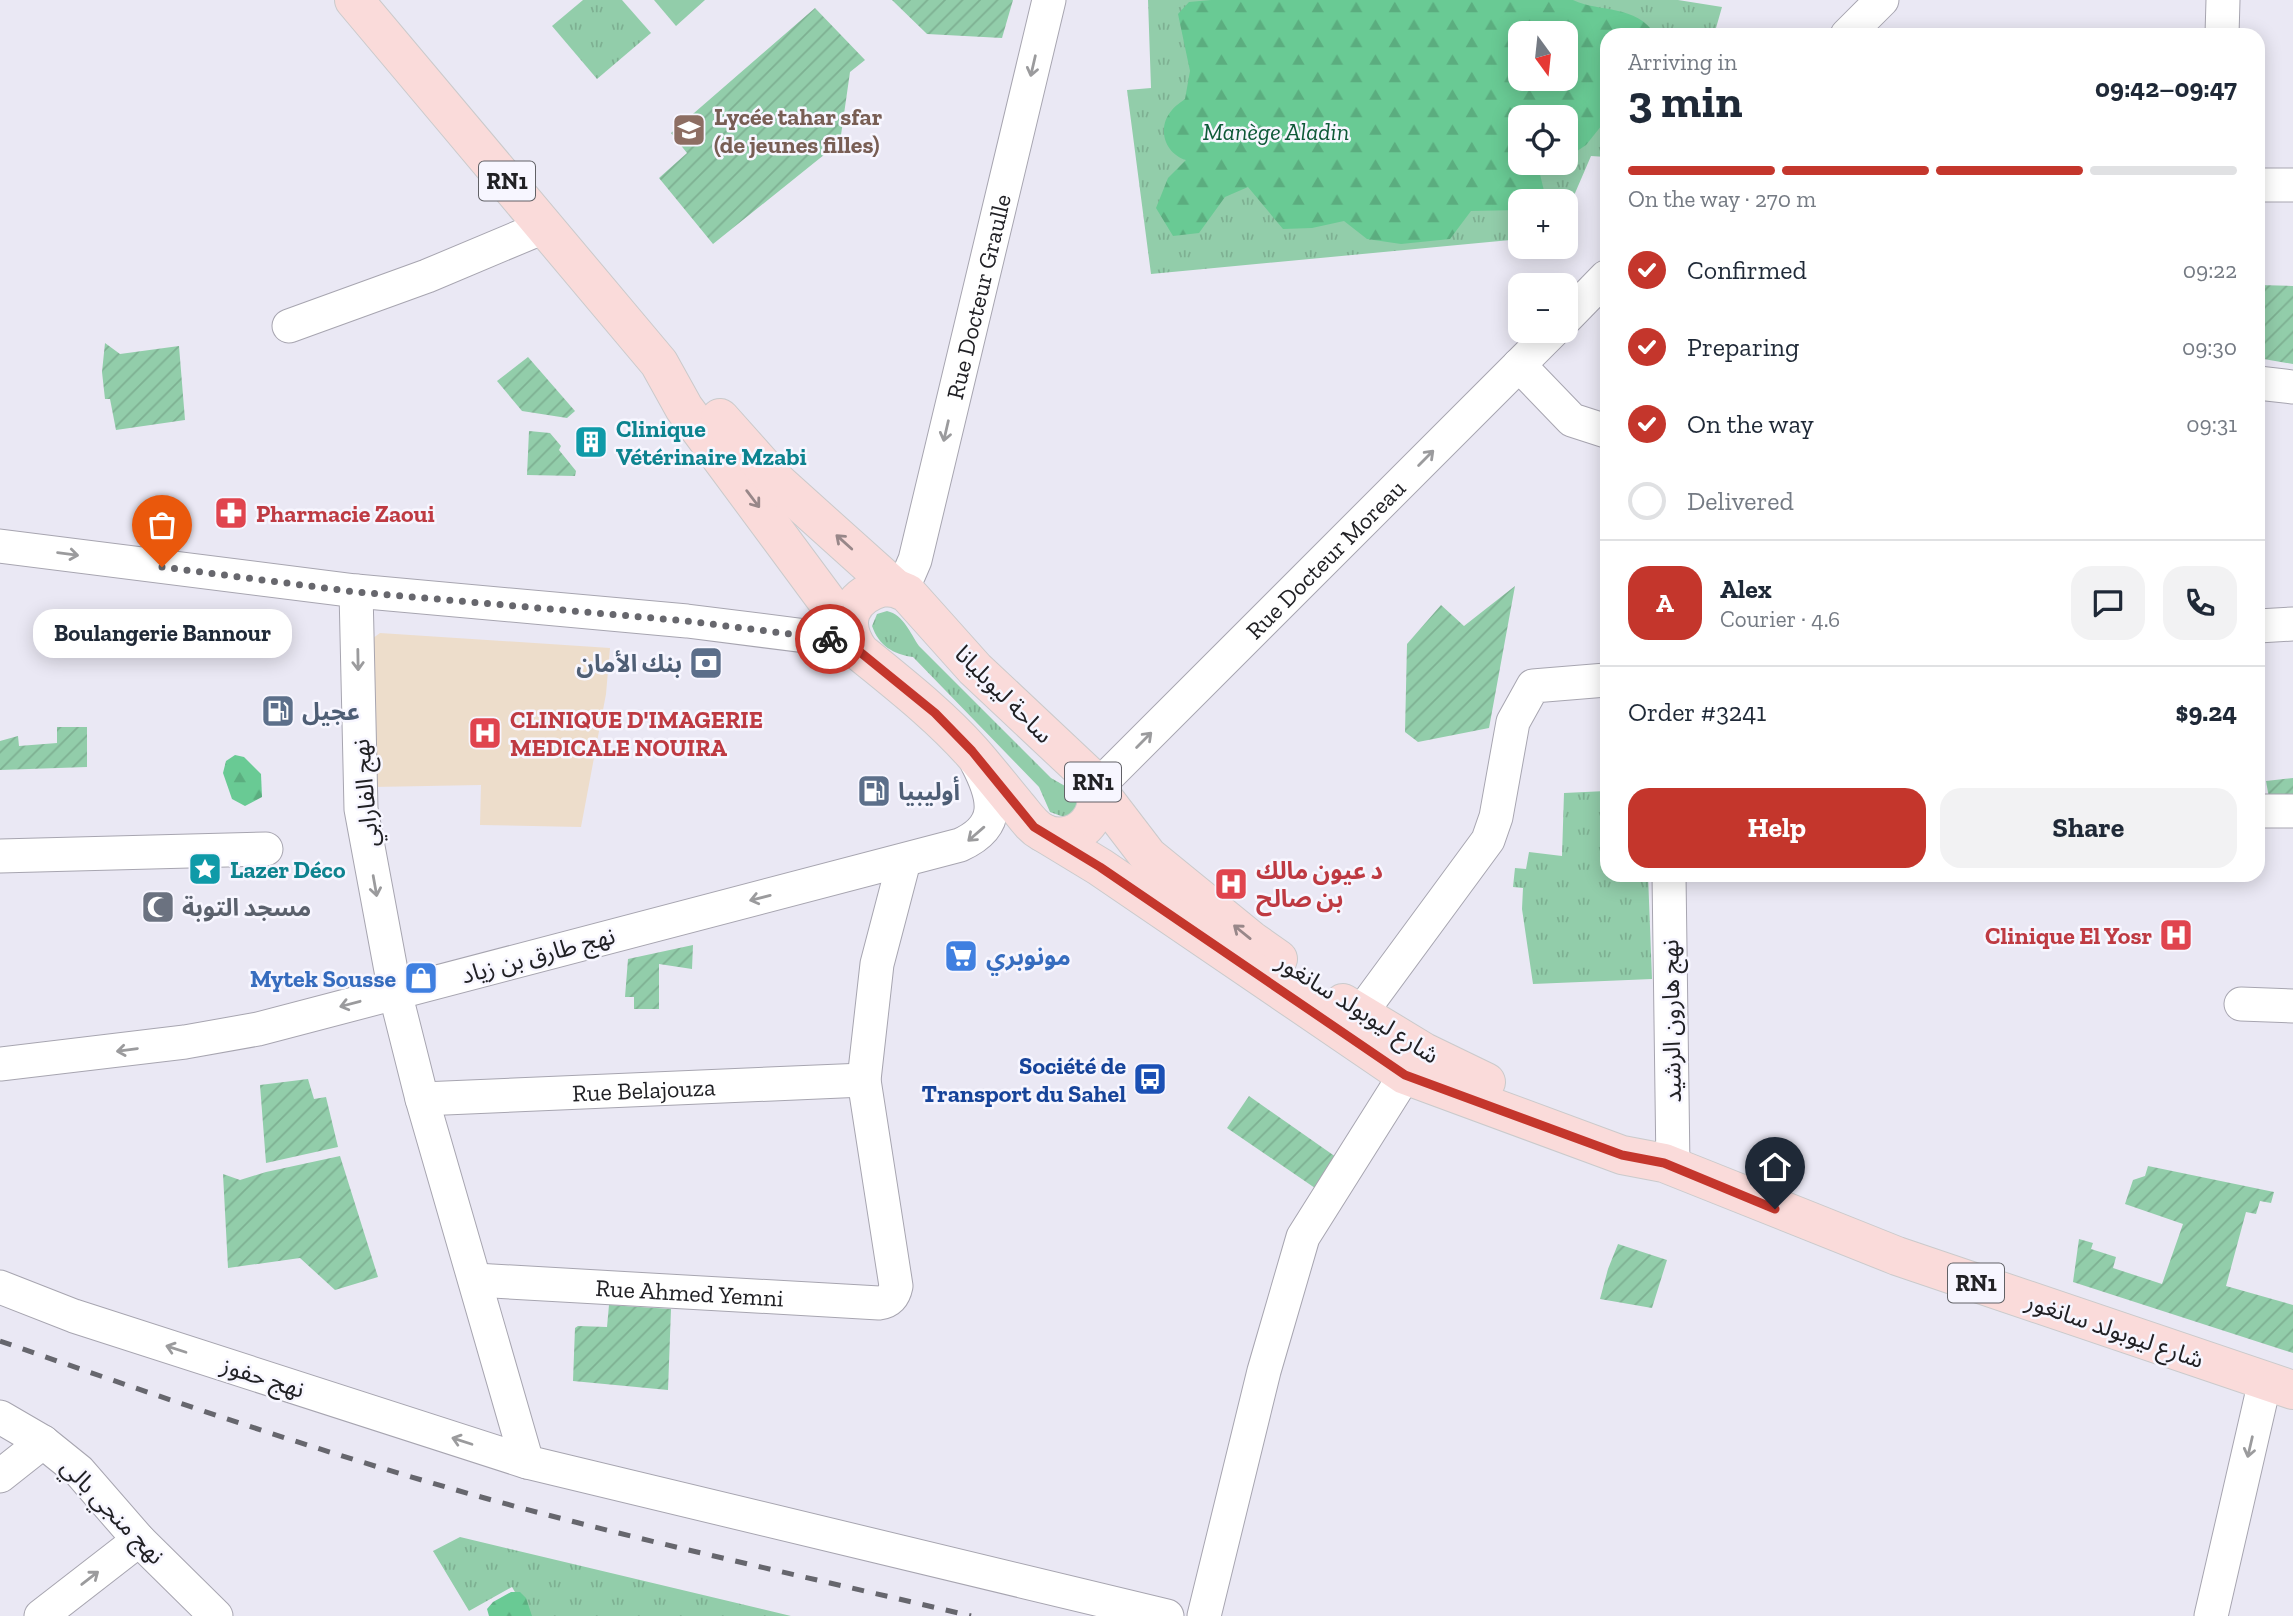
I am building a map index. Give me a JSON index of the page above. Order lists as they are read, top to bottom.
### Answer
{
  "streets": {
    "main road": ["RN1", "ساحة ليوبليانا", "شارع ليوبولد سانغور"],
    "street": [
      "Rue Docteur Graulle",
      "Rue Docteur Moreau",
      "نهج الفارابي",
      "نهج طارق بن زياد",
      "نهج هارون الرشيد",
      "Rue Belajouza",
      "Rue Ahmed Yemni",
      "نهج حفوز",
      "نهج منجي بالي"
    ]
  },
  "crossings": [
    ["RN1", "Rue Docteur Graulle"],
    ["RN1", "Rue Docteur Moreau"],
    ["RN1", "ساحة ليوبليانا"],
    ["RN1", "نهج طارق بن زياد"],
    ["RN1", "شارع ليوبولد سانغور"],
    ["Rue Docteur Graulle", "ساحة ليوبليانا"],
    ["Rue Docteur Moreau", "ساحة ليوبليانا"],
    ["Rue Docteur Moreau", "شارع ليوبولد سانغور"],
    ["ساحة ليوبليانا", "شارع ليوبولد سانغور"],
    ["نهج الفارابي", "نهج طارق بن زياد"],
    ["نهج الفارابي", "Rue Belajouza"],
    ["نهج الفارابي", "Rue Ahmed Yemni"],
    ["نهج الفارابي", "نهج حفوز"],
    ["شارع ليوبولد سانغور", "نهج هارون الرشيد"],
    ["Rue Belajouza", "Rue Ahmed Yemni"]
  ],
  "one_way": ["Rue Docteur Graulle", "نهج الفارابي", "نهج حفوز"],
  "parks": ["Manège Aladin"],
  "places": {
    "school or university": ["Lycée tahar sfar (de jeunes filles)"],
    "building": ["Clinique Vétérinaire Mzabi"],
    "pharmacy": ["Pharmacie Zaoui"],
    "other": ["Boulangerie Bannour"],
    "bank": ["بنك الأمان"],
    "fuel station": ["عجيل", "أوليبيا"],
    "hospital": ["CLINIQUE D'IMAGERIE MEDICALE NOUIRA", "د عيون مالك بن صالح", "Clinique El Yosr"],
    "place": ["Lazer Déco"],
    "mosque": ["مسجد التوبة"],
    "supermarket": ["مونوبري"],
    "shop": ["Mytek Sousse"],
    "bus stop": ["Société de Transport du Sahel"]
  },
  "north": "bottom",
  "page": {
    "map_buttons": ["+", "−"],
    "heading": ["3 min", "Arriving in", "09:42–09:47"],
    "panel": [
      "Alex",
      "Courier · 4.6",
      "Order #3241",
      "$9.24"
    ],
    "bar": "On the way · 270 m",
    "list": [
      ["Confirmed", "09:22"],
      ["Preparing", "09:30"],
      ["On the way", "09:31"],
      "Delivered"
    ],
    "round": "A",
    "bubble": "Boulangerie Bannour",
    "buttons": ["Help", "Share"]
  }
}
